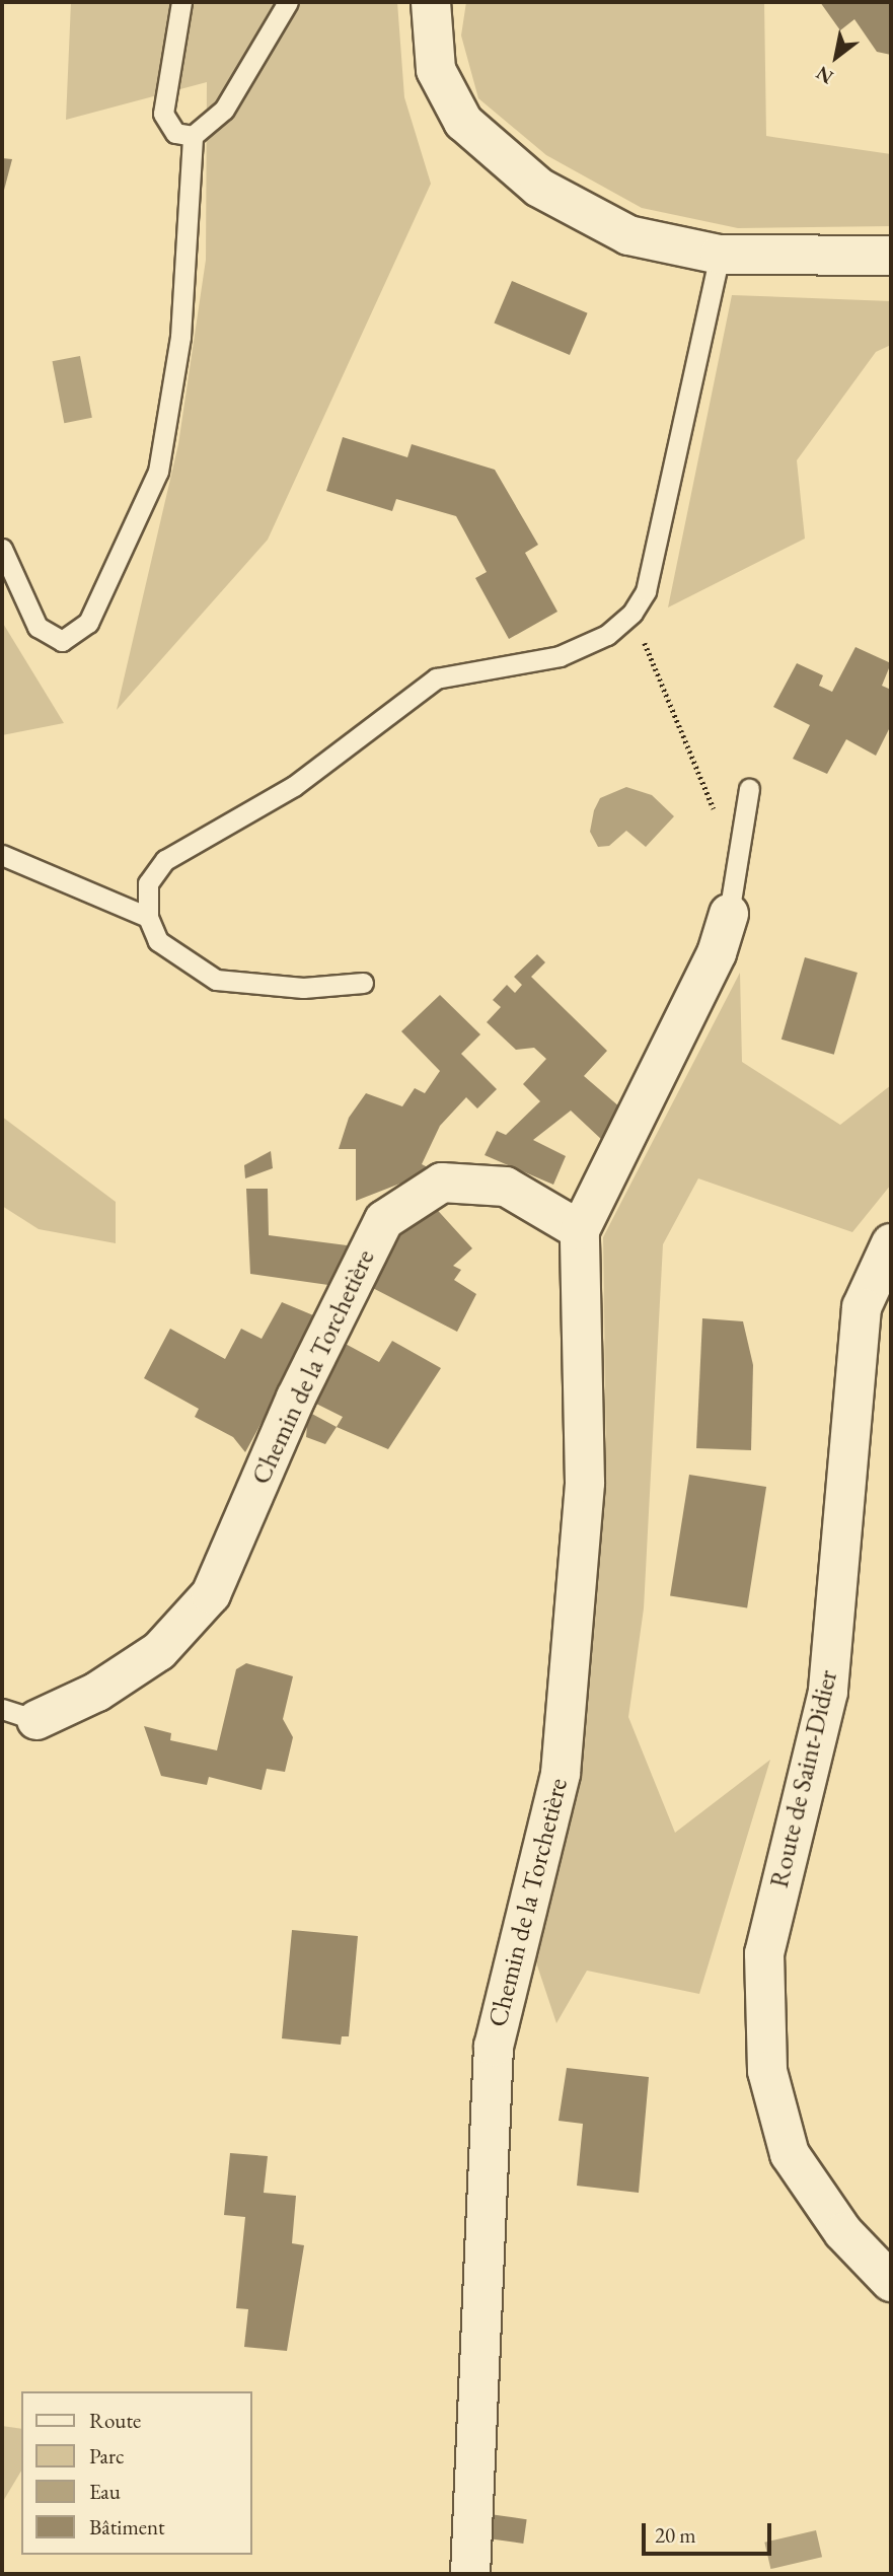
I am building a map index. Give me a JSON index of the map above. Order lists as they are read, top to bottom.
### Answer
{
  "streets": {
    "street": ["Chemin de la Torchetière", "Route de Saint-Didier"]
  },
  "legend": [
    "Route",
    "Parc",
    "Eau",
    "Bâtiment"
  ],
  "scale_bar": "20 m",
  "north": "bottom left"
}
